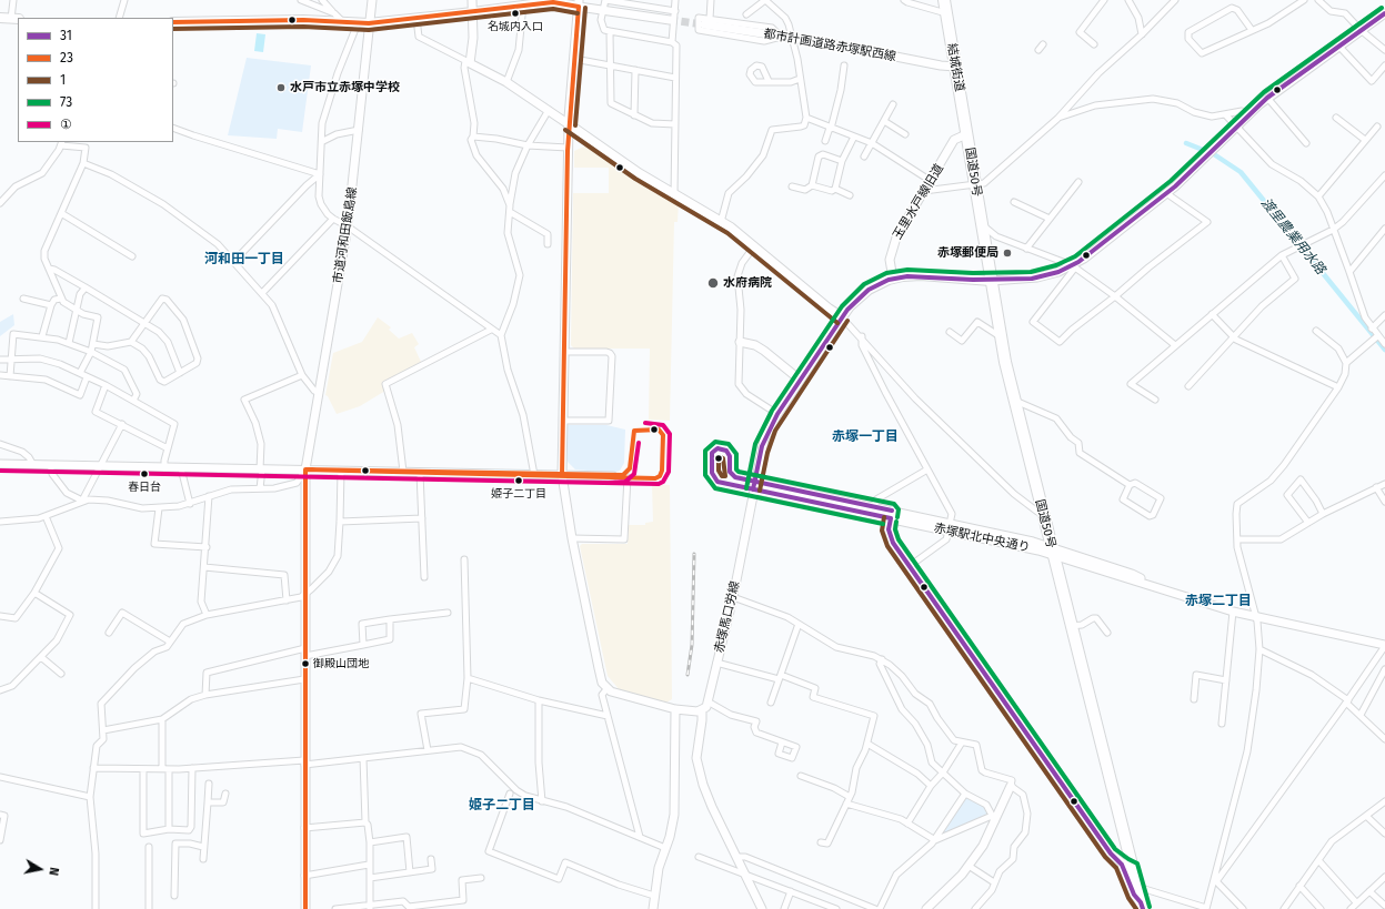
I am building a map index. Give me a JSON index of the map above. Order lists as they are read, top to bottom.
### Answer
{
  "streets": {
    "highway": ["結城街道", "国道50号"],
    "street": [
      "都市計画道路赤塚駅西線",
      "玉里水戸線旧道",
      "市道河和田飯島線",
      "赤塚駅北中央通り",
      "赤塚馬口労線"
    ]
  },
  "crossings": [
    ["都市計画道路赤塚駅西線", "結城街道"],
    ["結城街道", "国道50号"],
    ["結城街道", "玉里水戸線旧道"],
    ["国道50号", "玉里水戸線旧道"],
    ["国道50号", "赤塚駅北中央通り"],
    ["赤塚駅北中央通り", "赤塚馬口労線"]
  ],
  "districts": [
    "河和田一丁目",
    "赤塚一丁目",
    "赤塚二丁目",
    "姫子二丁目"
  ],
  "water": ["渡里農業用水路"],
  "places": [
    "名城内入口",
    "水戸市立赤塚中学校",
    "赤塚郵便局",
    "水府病院",
    "春日台",
    "姫子二丁目",
    "御殿山団地"
  ],
  "lines": [
    "transit line 23",
    "transit line 1",
    "transit line 73",
    "transit line 31",
    "transit line ①"
  ],
  "legend": [
    "31",
    "23",
    "1",
    "73",
    "①"
  ],
  "north": "right"
}
